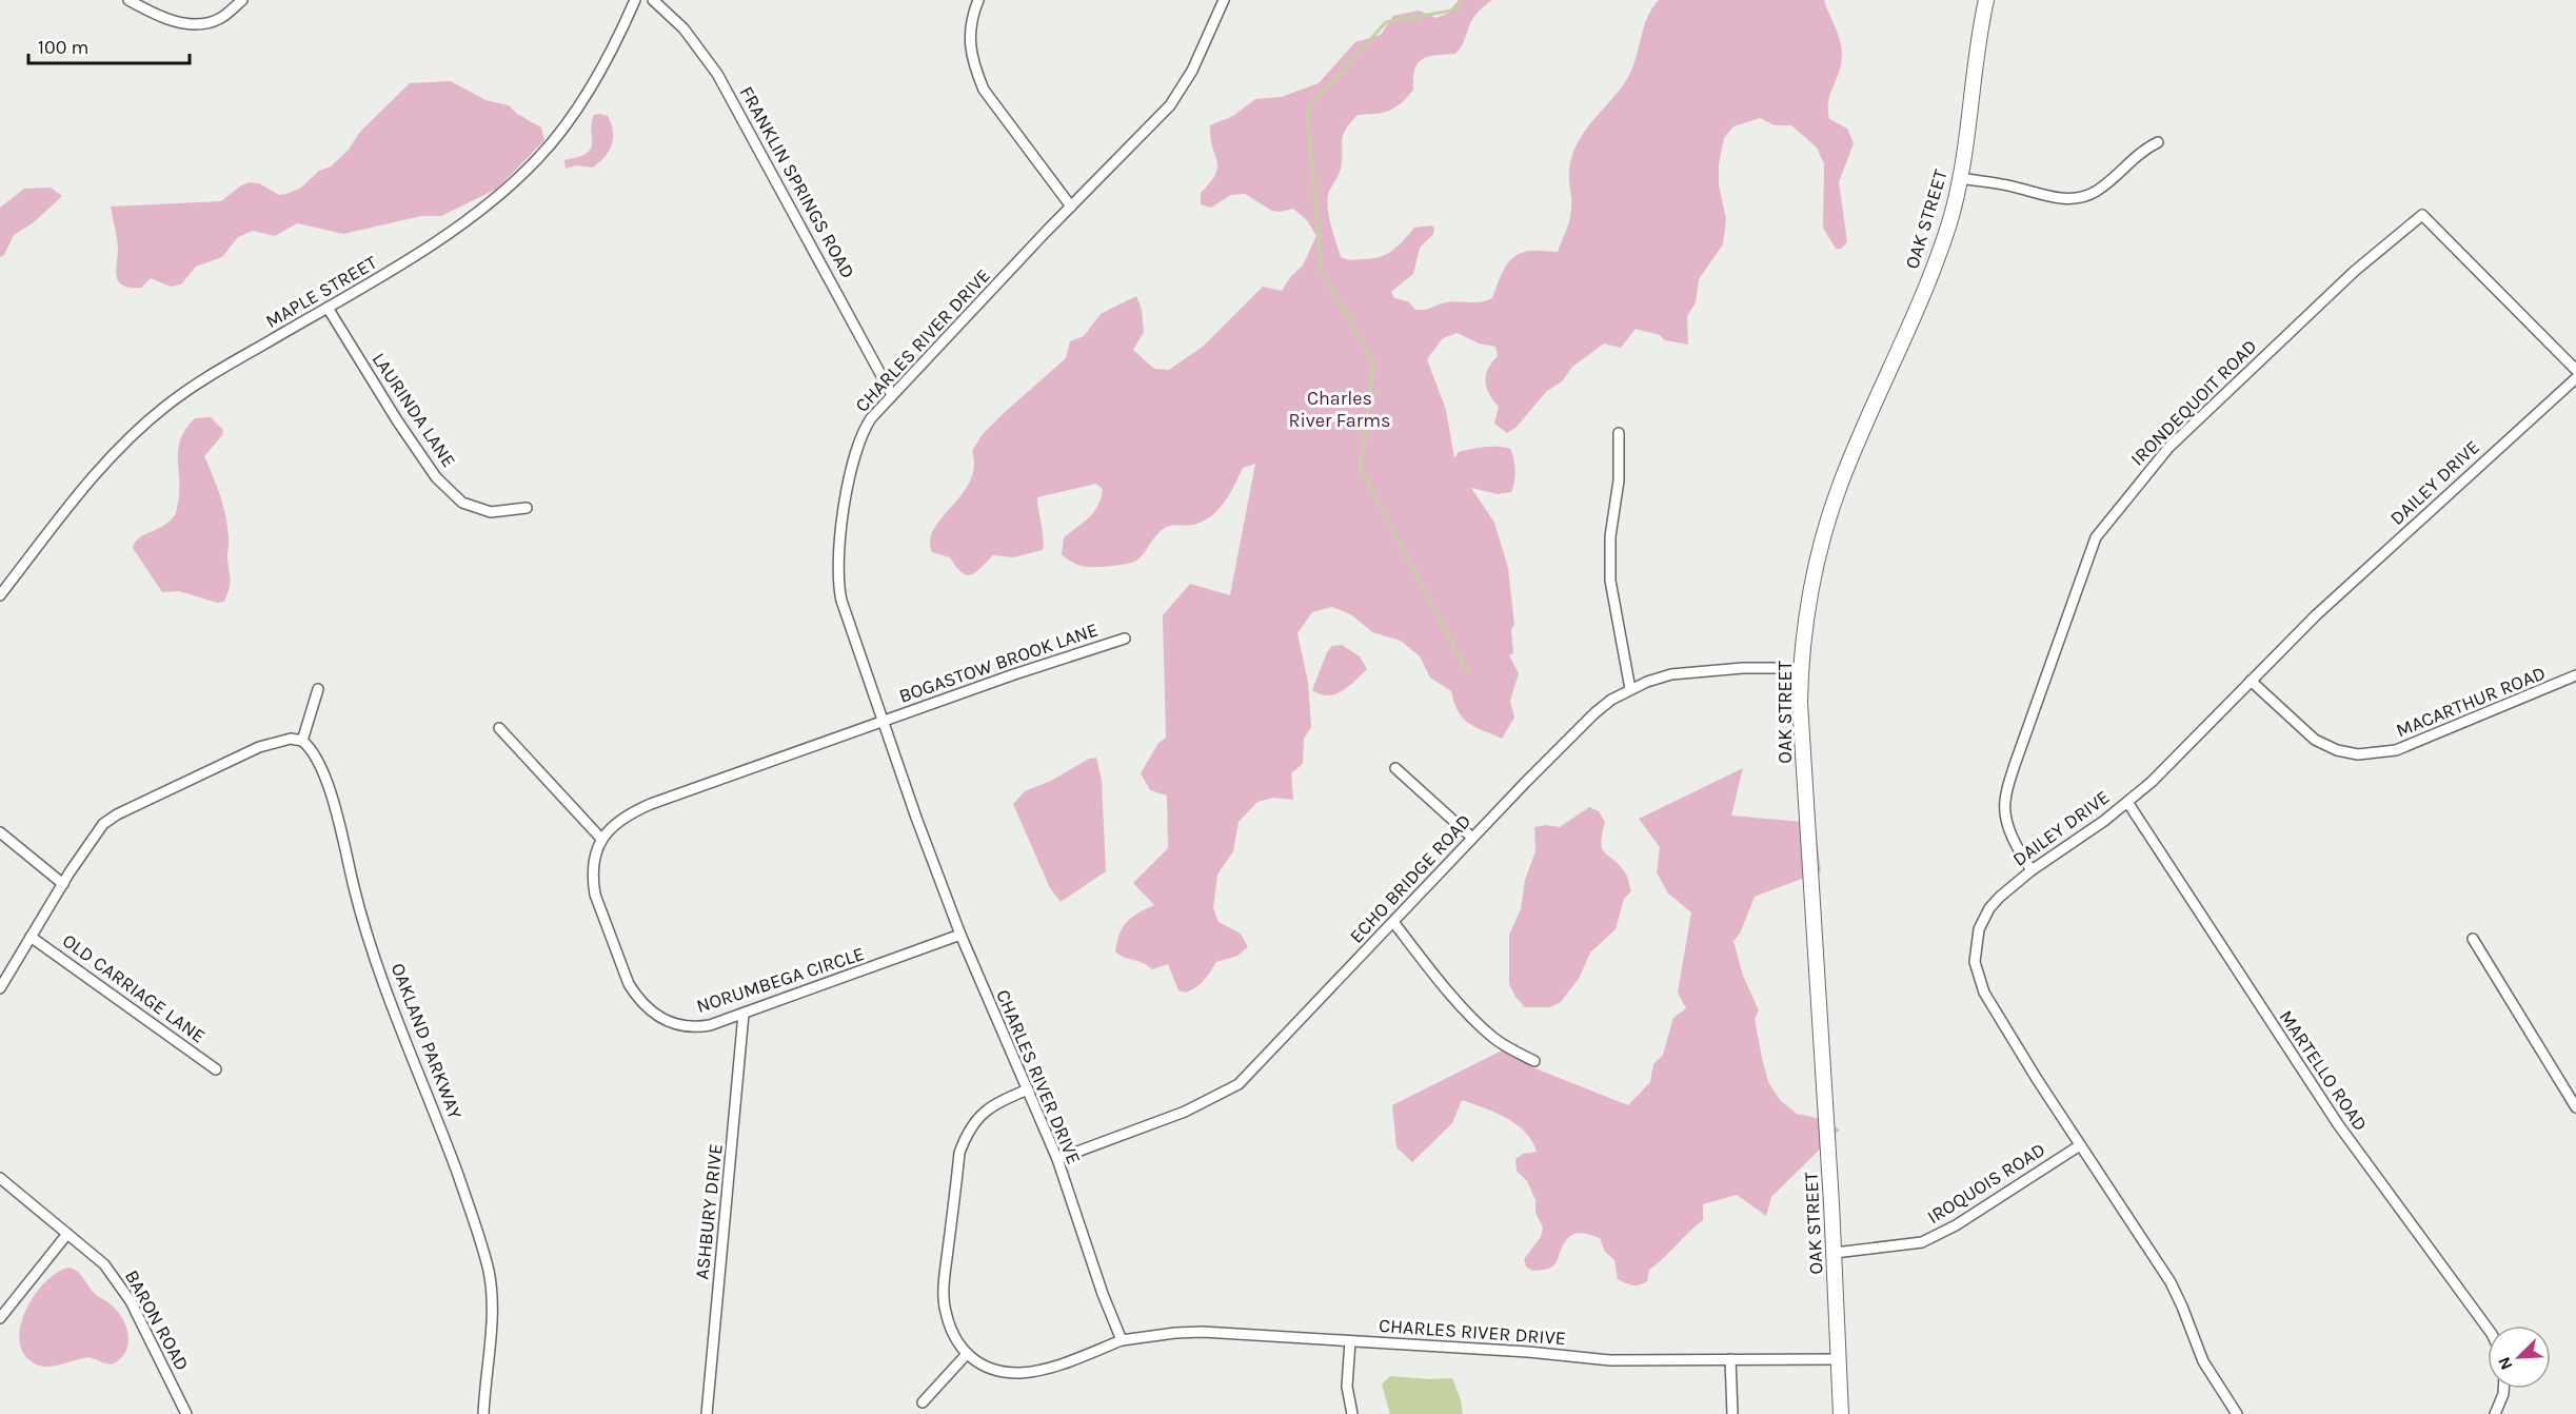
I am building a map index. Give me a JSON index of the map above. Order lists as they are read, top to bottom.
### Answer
{
  "streets": {
    "main road": ["OAK STREET"],
    "street": [
      "FRANKLIN SPRINGS ROAD",
      "MAPLE STREET",
      "CHARLES RIVER DRIVE",
      "IRONDEQUOIT ROAD",
      "LAURINDA LANE",
      "DAILEY DRIVE",
      "BOGASTOW BROOK LANE",
      "MACARTHUR ROAD",
      "ECHO BRIDGE ROAD",
      "NORUMBEGA CIRCLE",
      "OLD CARRIAGE LANE",
      "OAKLAND PARKWAY",
      "MARTELLO ROAD",
      "IROQUOIS ROAD",
      "ASHBURY DRIVE",
      "BARON ROAD"
    ]
  },
  "crossings": [
    ["FRANKLIN SPRINGS ROAD", "CHARLES RIVER DRIVE"],
    ["OAK STREET", "CHARLES RIVER DRIVE"],
    ["OAK STREET", "ECHO BRIDGE ROAD"],
    ["OAK STREET", "IROQUOIS ROAD"],
    ["MAPLE STREET", "LAURINDA LANE"],
    ["CHARLES RIVER DRIVE", "BOGASTOW BROOK LANE"],
    ["CHARLES RIVER DRIVE", "ECHO BRIDGE ROAD"],
    ["CHARLES RIVER DRIVE", "NORUMBEGA CIRCLE"],
    ["IRONDEQUOIT ROAD", "DAILEY DRIVE"],
    ["DAILEY DRIVE", "MACARTHUR ROAD"],
    ["DAILEY DRIVE", "MARTELLO ROAD"],
    ["DAILEY DRIVE", "IROQUOIS ROAD"],
    ["NORUMBEGA CIRCLE", "ASHBURY DRIVE"]
  ],
  "parks": ["Charles River Farms"],
  "scale_bar": "100 m",
  "north": "bottom left"
}
